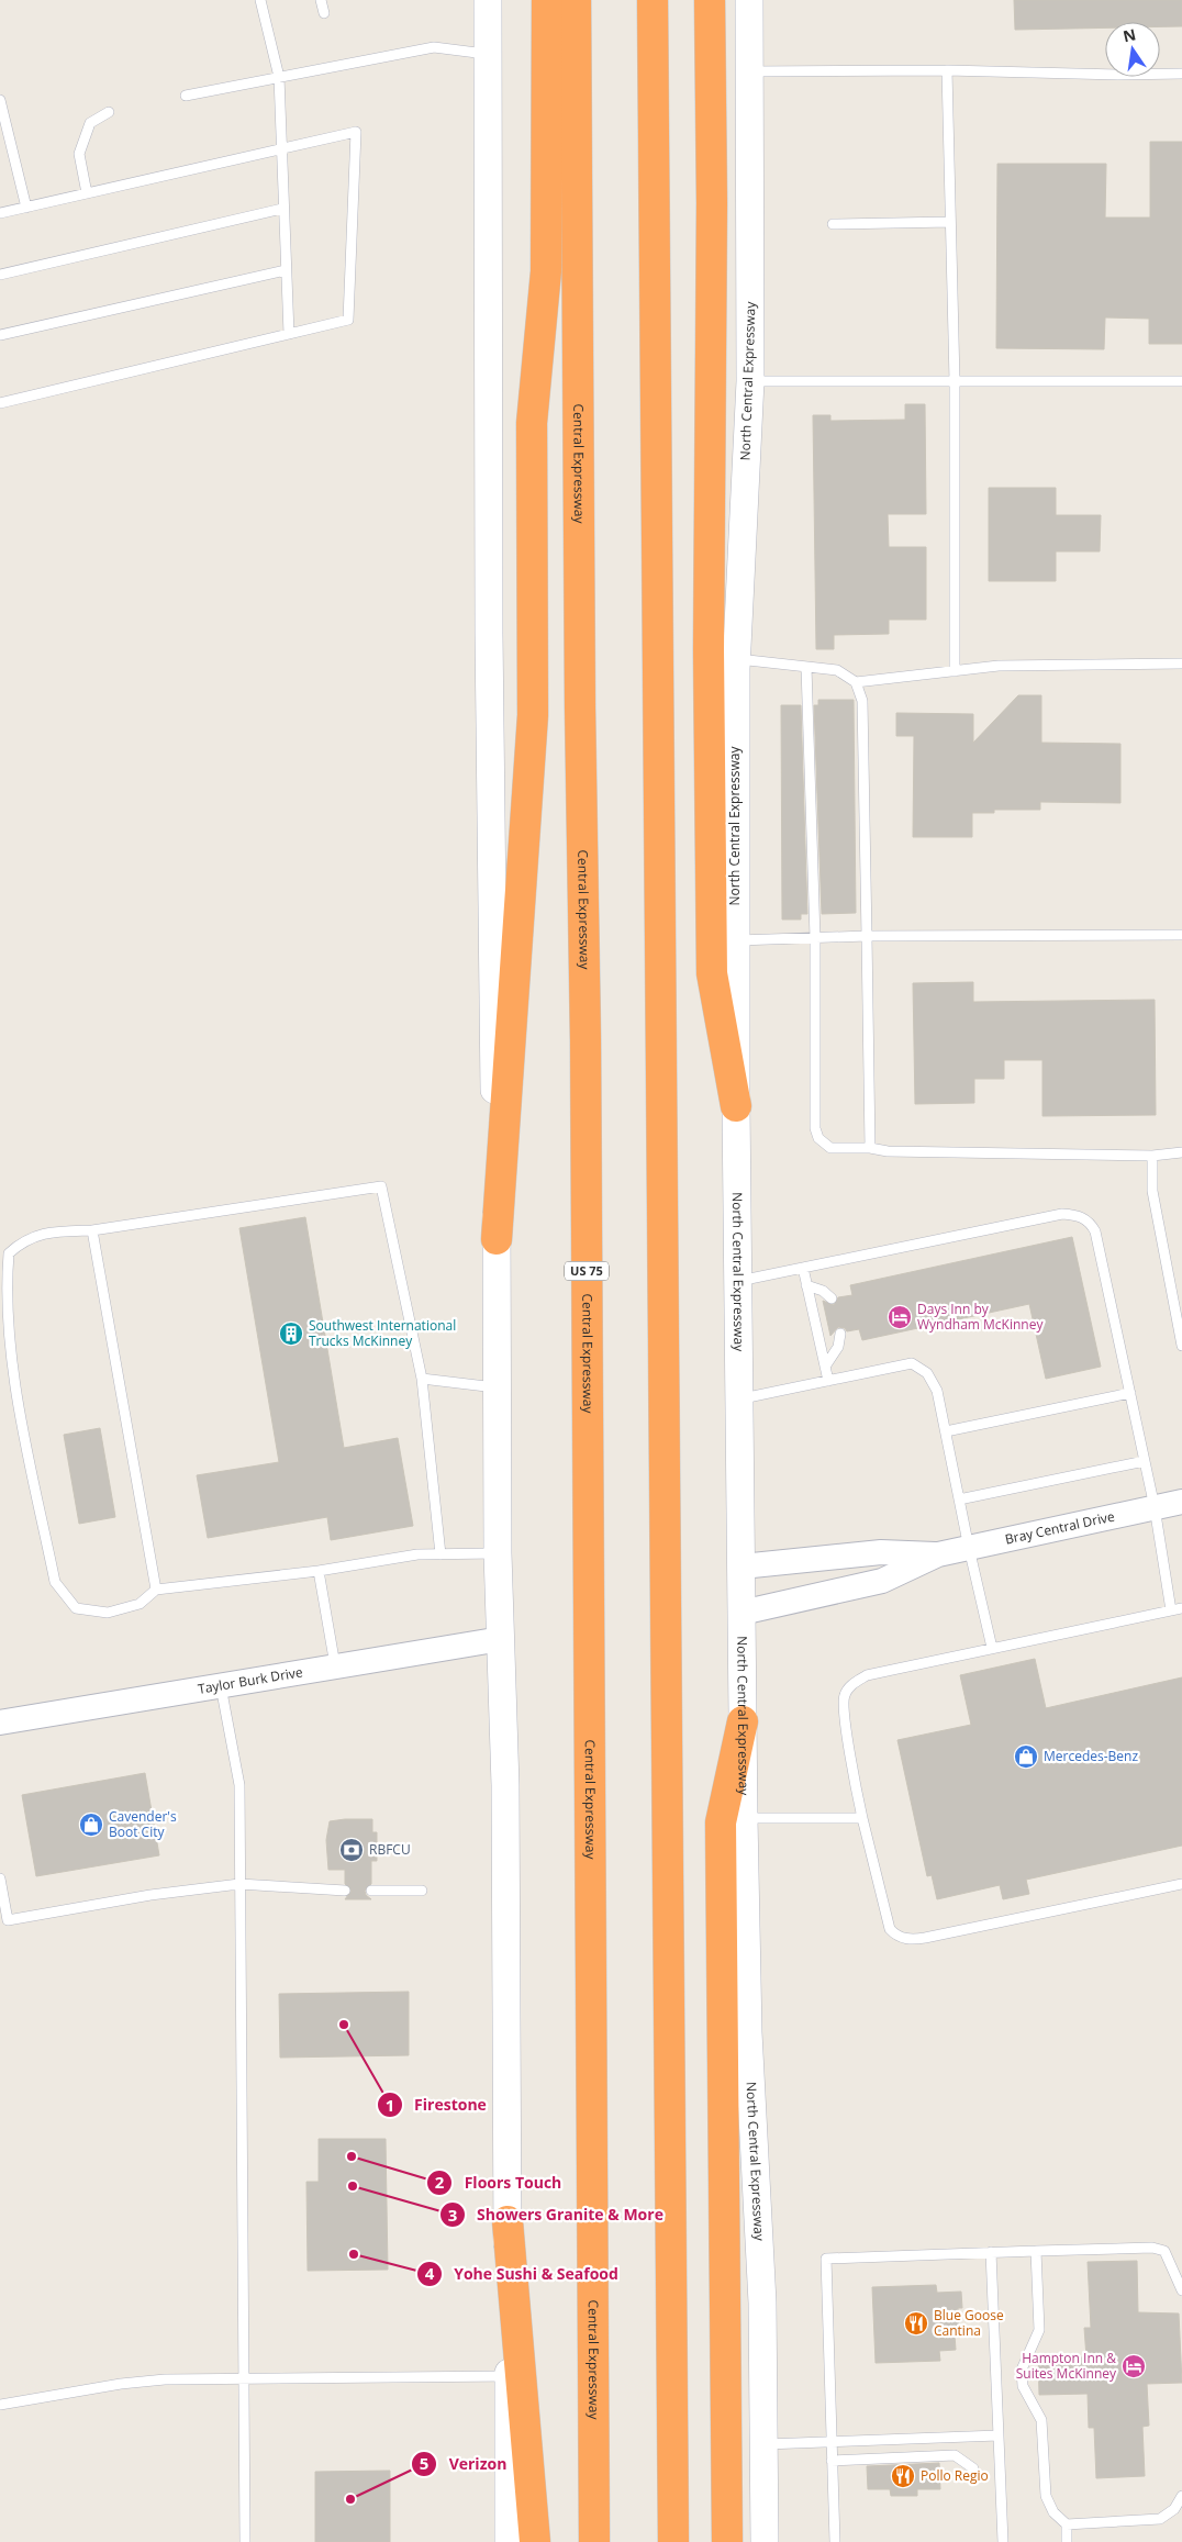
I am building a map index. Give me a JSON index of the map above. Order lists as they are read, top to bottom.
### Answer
{
  "streets": {
    "highway": ["Central Expressway", "US 75"],
    "main road": ["North Central Expressway"],
    "street": ["Bray Central Drive", "Taylor Burk Drive"]
  },
  "crossings": [
    ["North Central Expressway", "Bray Central Drive"]
  ],
  "places": {
    "hotel": ["Days Inn by Wyndham McKinney", "Hampton Inn & Suites McKinney"],
    "building": ["Southwest International Trucks McKinney"],
    "shop": ["Mercedes-Benz", "Cavender's Boot City"],
    "bank": ["RBFCU"],
    "other": [
      "Firestone",
      "Floors Touch",
      "Showers Granite & More",
      "Yohe Sushi & Seafood",
      "Verizon"
    ],
    "restaurant": ["Blue Goose Cantina", "Pollo Regio"]
  },
  "north": "top"
}
